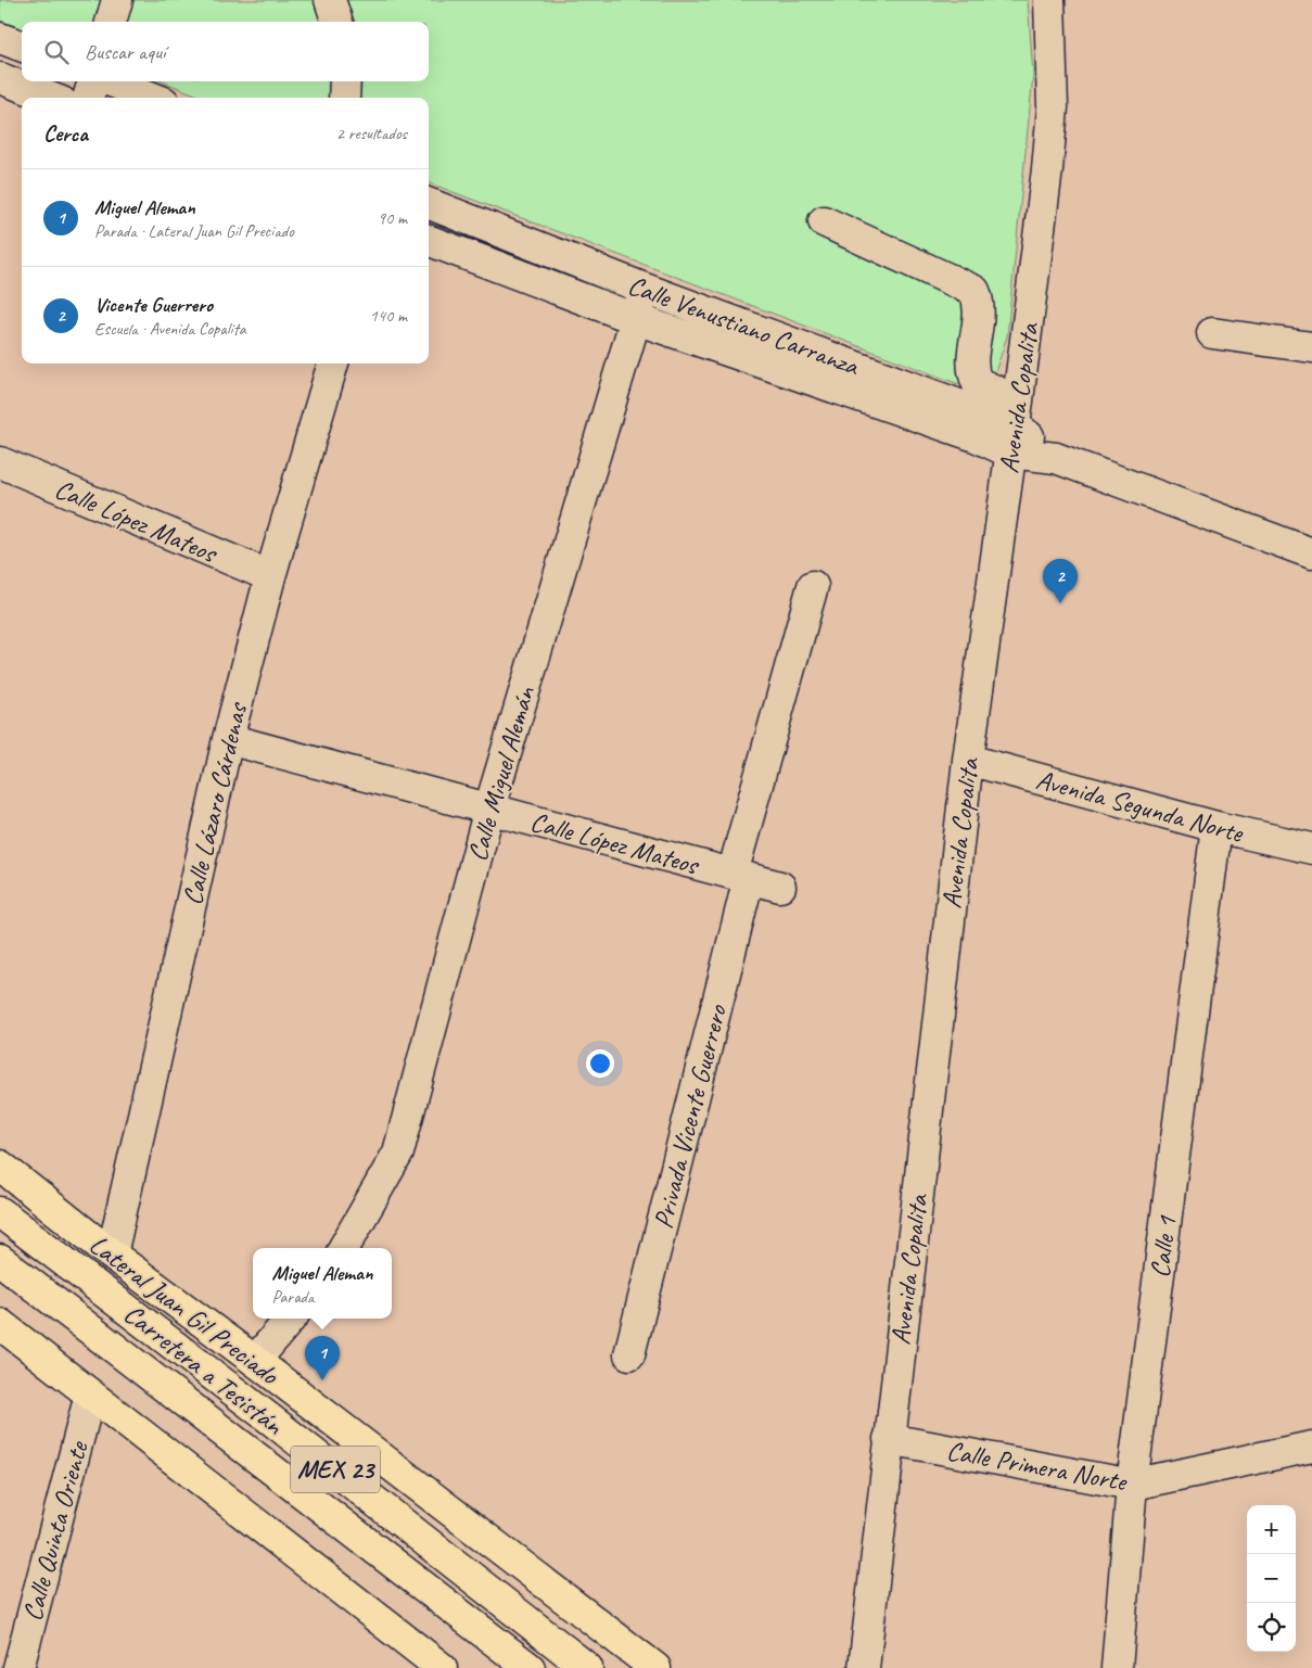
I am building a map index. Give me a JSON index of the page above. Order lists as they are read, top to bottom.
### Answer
{
  "streets": {
    "main road": ["Lateral Juan Gil Preciado", "Carretera a Tesistán", "MEX 23"],
    "street": [
      "Calle Venustiano Carranza",
      "Avenida Copalita",
      "Calle López Mateos",
      "Calle Miguel Alemán",
      "Calle Lázaro Cárdenas",
      "Avenida Segunda Norte",
      "Privada Vicente Guerrero",
      "Calle 1",
      "Calle Primera Norte",
      "Calle Quinta Oriente"
    ]
  },
  "crossings": [
    ["Calle Venustiano Carranza", "Avenida Copalita"],
    ["Calle Venustiano Carranza", "Calle Miguel Alemán"],
    ["Avenida Copalita", "Avenida Segunda Norte"],
    ["Avenida Copalita", "Calle Primera Norte"],
    ["Calle López Mateos", "Calle Miguel Alemán"],
    ["Calle López Mateos", "Calle Lázaro Cárdenas"],
    ["Calle López Mateos", "Privada Vicente Guerrero"],
    ["Calle Lázaro Cárdenas", "Lateral Juan Gil Preciado"],
    ["Avenida Segunda Norte", "Calle 1"],
    ["Calle 1", "Calle Primera Norte"]
  ],
  "page": {
    "search": "Buscar aquí",
    "heading": ["Cerca", "2 resultados"],
    "list": [
      {
        "mark": "1",
        "name": "Miguel Aleman",
        "note": "Parada · Lateral Juan Gil Preciado",
        "value": "90 m"
      },
      {
        "mark": "2",
        "name": "Vicente Guerrero",
        "note": "Escuela · Avenida Copalita",
        "value": "140 m"
      }
    ],
    "pins": ["2", "1"],
    "popup": ["Miguel Aleman", "Parada"],
    "map_buttons": ["+", "−"]
  }
}
